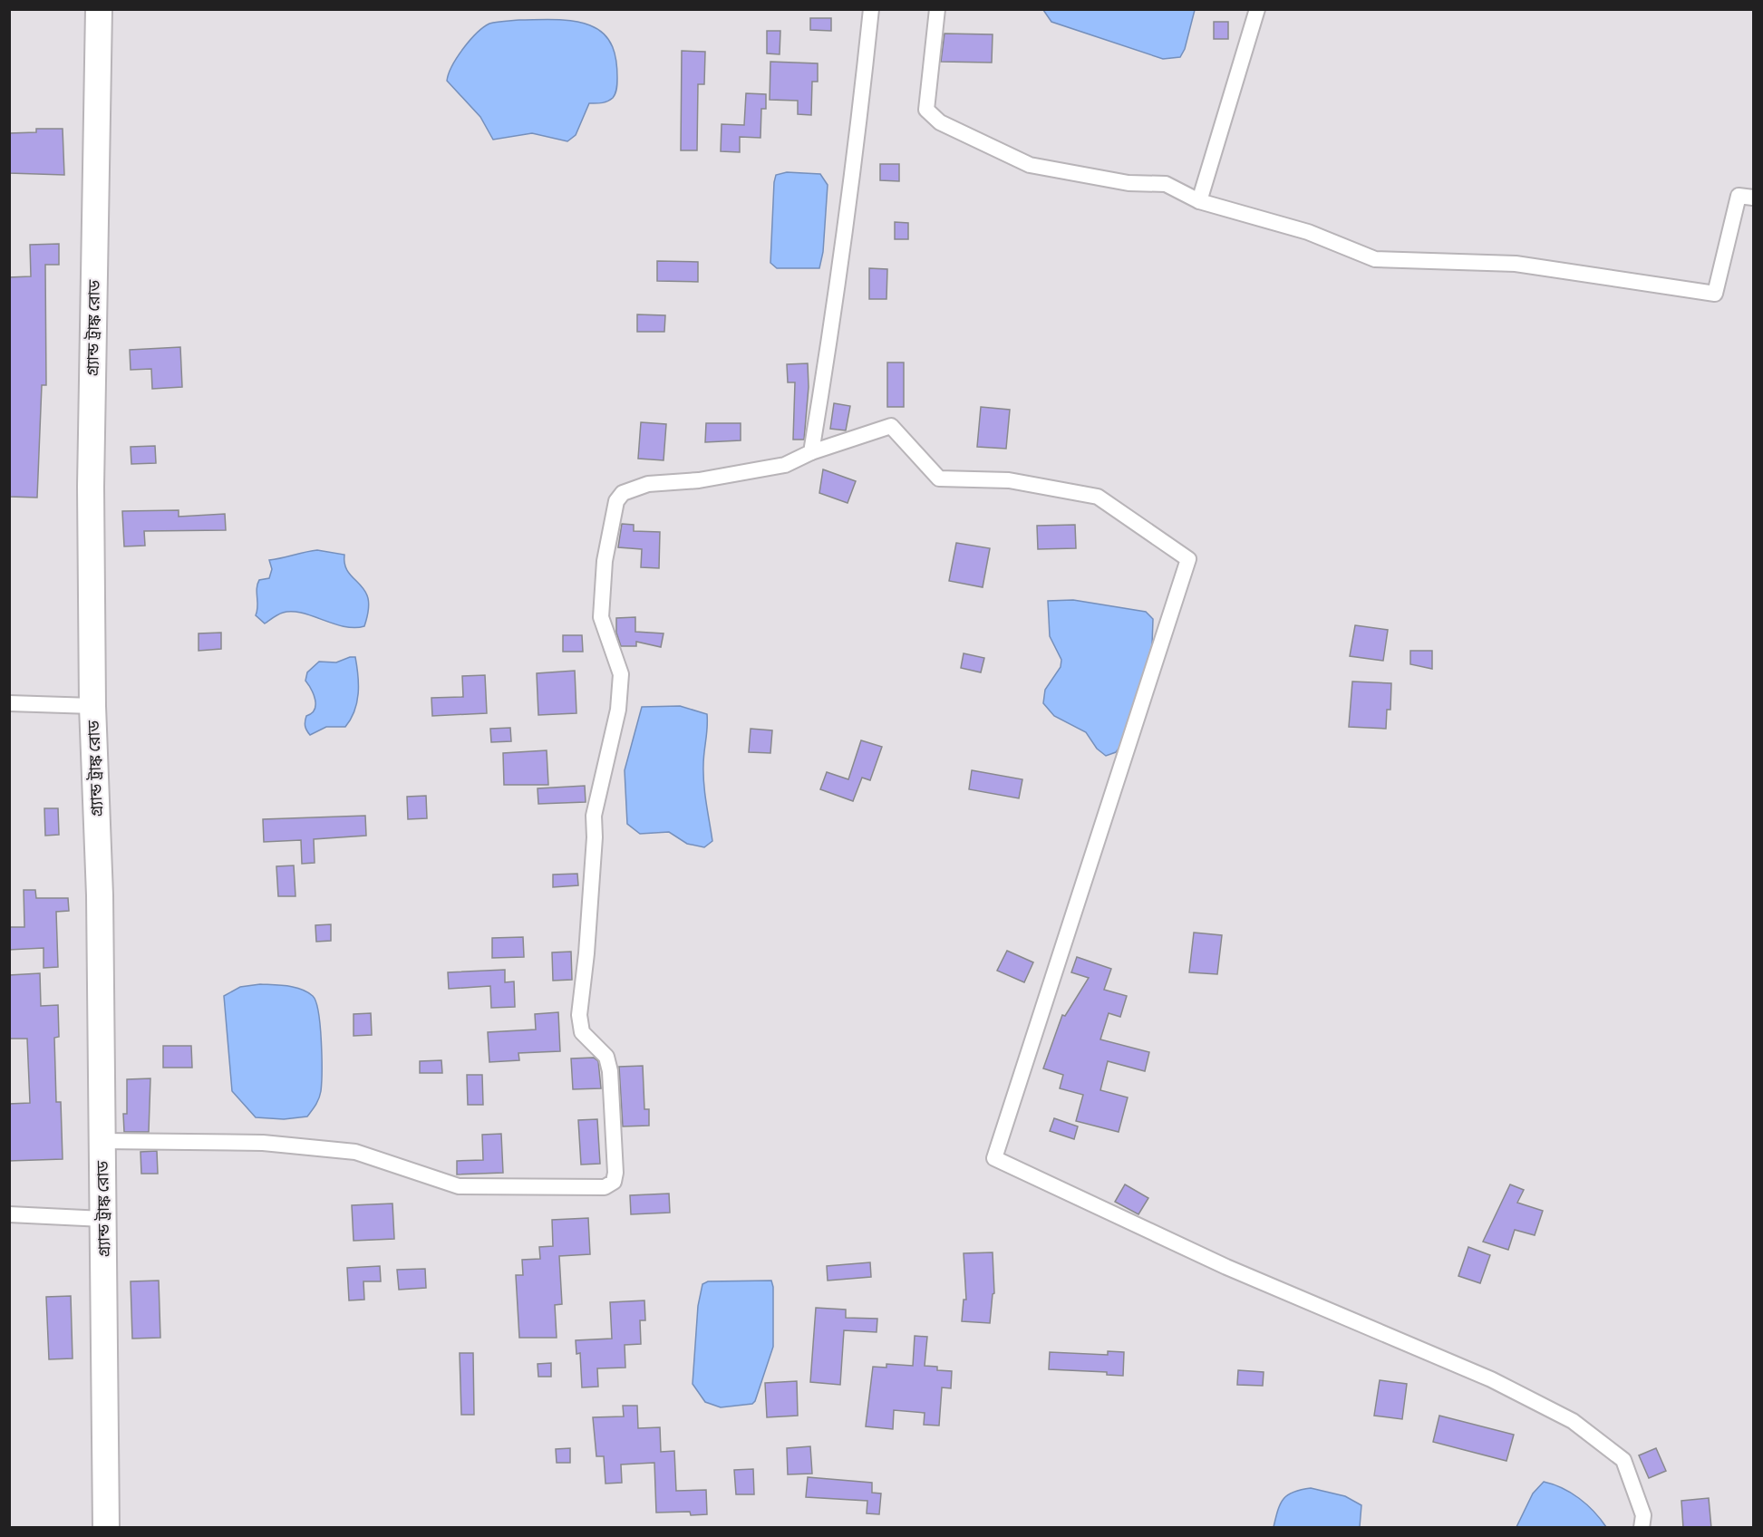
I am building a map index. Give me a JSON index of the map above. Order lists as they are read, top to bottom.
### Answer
{
  "streets": {
    "highway": ["গ্র্যান্ড ট্রাঙ্ক রোড"]
  }
}
